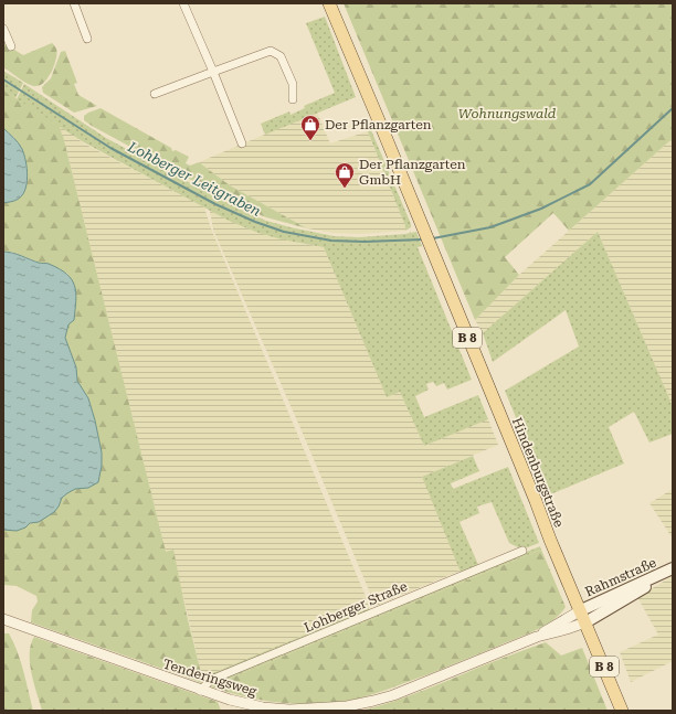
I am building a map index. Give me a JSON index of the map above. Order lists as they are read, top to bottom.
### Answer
{
  "streets": {
    "main road": ["B 8", "Hindenburgstraße", "Rahmstraße"],
    "street": ["Lohberger Straße", "Tenderingsweg"]
  },
  "crossings": [
    ["Hindenburgstraße", "Rahmstraße"],
    ["Hindenburgstraße", "Tenderingsweg"],
    ["Rahmstraße", "Tenderingsweg"],
    ["Lohberger Straße", "Tenderingsweg"]
  ],
  "water": ["Lohberger Leitgraben"],
  "parks": ["Wohnungswald"],
  "places": {
    "shop": ["Der Pflanzgarten", "Der Pflanzgarten GmbH"]
  }
}
